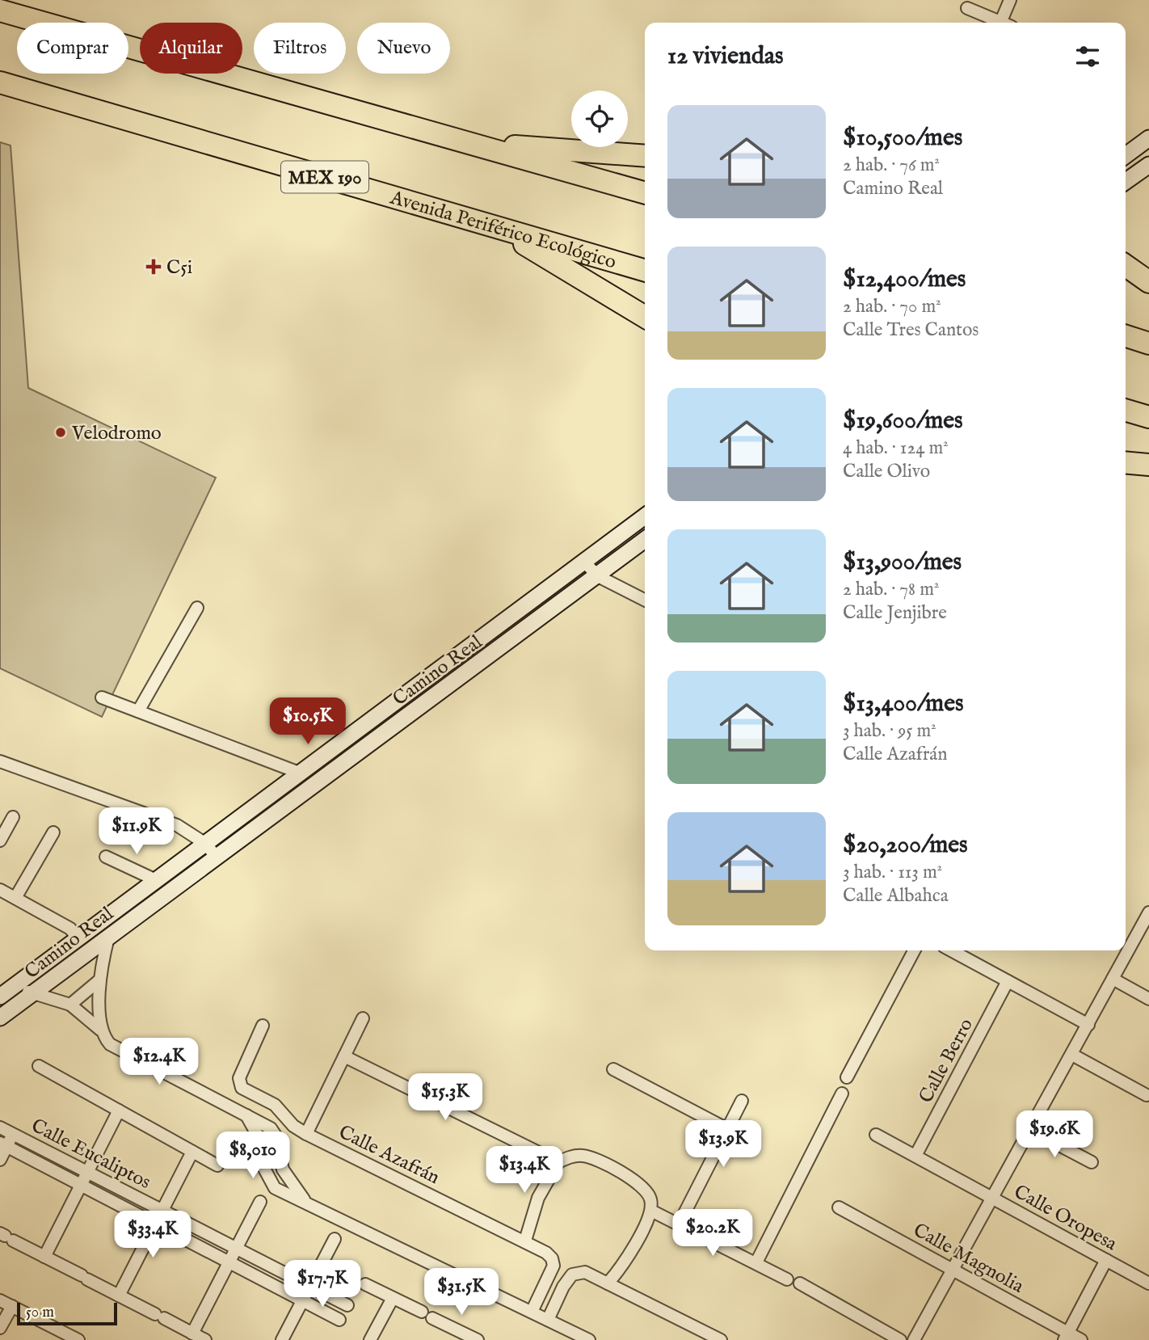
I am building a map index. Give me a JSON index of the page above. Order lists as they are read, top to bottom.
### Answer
{
  "streets": {
    "highway": ["MEX 190", "Avenida Periférico Ecológico"],
    "street": [
      "Camino Real",
      "Calle Berro",
      "Calle Eucaliptos",
      "Calle Azafrán",
      "Calle Oropesa",
      "Calle Magnolia"
    ]
  },
  "crossings": [
    ["Calle Berro", "Calle Oropesa"]
  ],
  "places": {
    "health": ["C5i"],
    "other": ["Velodromo"]
  },
  "scale_bar": "50 m",
  "page": {
    "chip": [
      "Comprar",
      "Alquilar",
      "Filtros",
      "Nuevo"
    ],
    "heading": "12 viviendas",
    "list": [
      {
        "name": "$10,500/mes",
        "note": "2 hab. · 76 m² · Camino Real"
      },
      {
        "name": "$12,400/mes",
        "note": "2 hab. · 70 m² · Calle Tres Cantos"
      },
      {
        "name": "$19,600/mes",
        "note": "4 hab. · 124 m² · Calle Olivo"
      },
      {
        "name": "$13,900/mes",
        "note": "2 hab. · 78 m² · Calle Jenjibre"
      },
      {
        "name": "$13,400/mes",
        "note": "3 hab. · 95 m² · Calle Azafrán"
      },
      {
        "name": "$20,200/mes",
        "note": "3 hab. · 113 m² · Calle Albahca"
      }
    ],
    "price": [
      "$10.5K",
      "$11.9K",
      "$12.4K",
      "$15.3K",
      "$19.6K",
      "$13.9K",
      "$8,010",
      "$13.4K",
      "$20.2K",
      "$33.4K",
      "$17.7K",
      "$31.5K"
    ],
    "scale": "50 m"
  }
}
